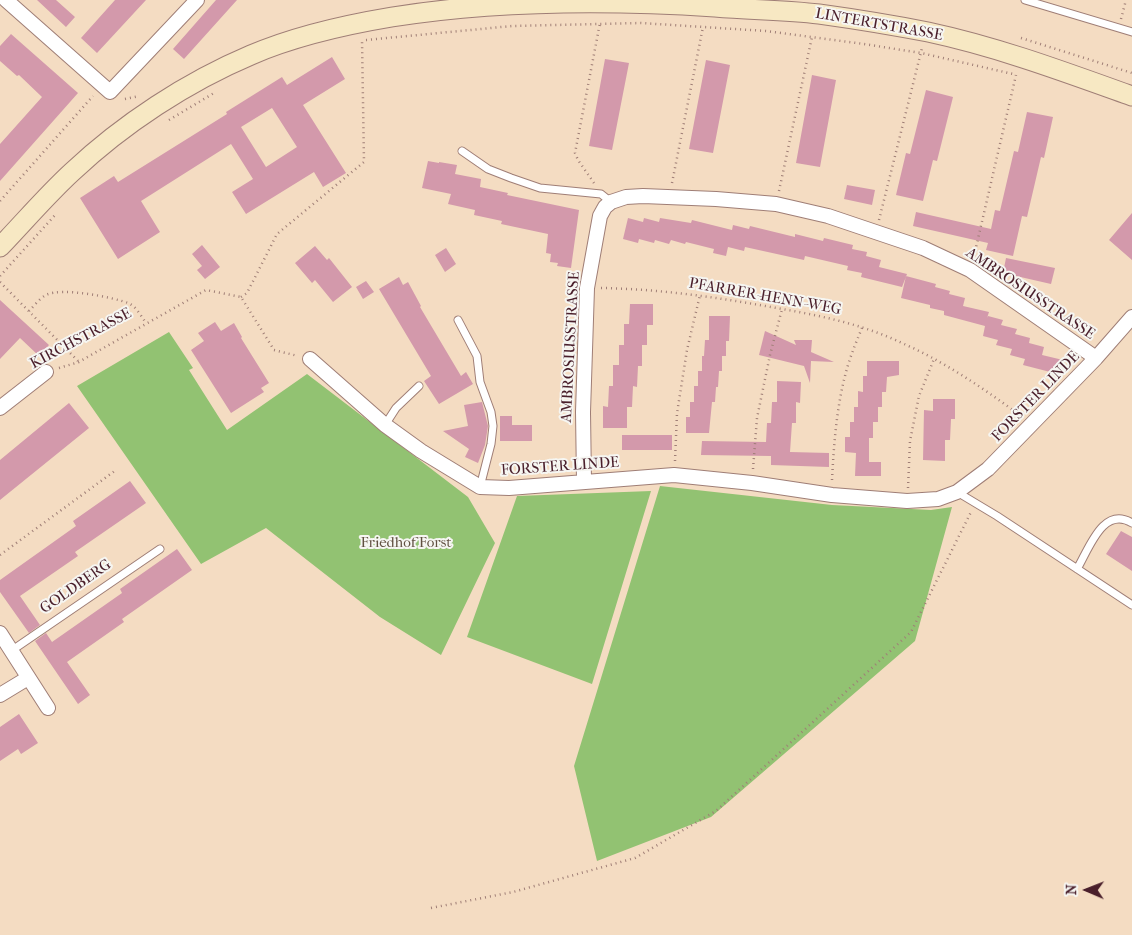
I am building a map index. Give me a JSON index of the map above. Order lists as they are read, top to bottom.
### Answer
{
  "streets": {
    "main road": ["LINTERTSTRASSE"],
    "street": ["AMBROSIUSSTRASSE", "KIRCHSTRASSE", "FORSTER LINDE"],
    "lane": ["GOLDBERG"],
    "path": ["PFARRER-HENN-WEG"]
  },
  "crossings": [
    ["AMBROSIUSSTRASSE", "PFARRER-HENN-WEG"],
    ["AMBROSIUSSTRASSE", "FORSTER LINDE"],
    ["PFARRER-HENN-WEG", "FORSTER LINDE"]
  ],
  "parks": ["Friedhof Forst"],
  "north": "left"
}
